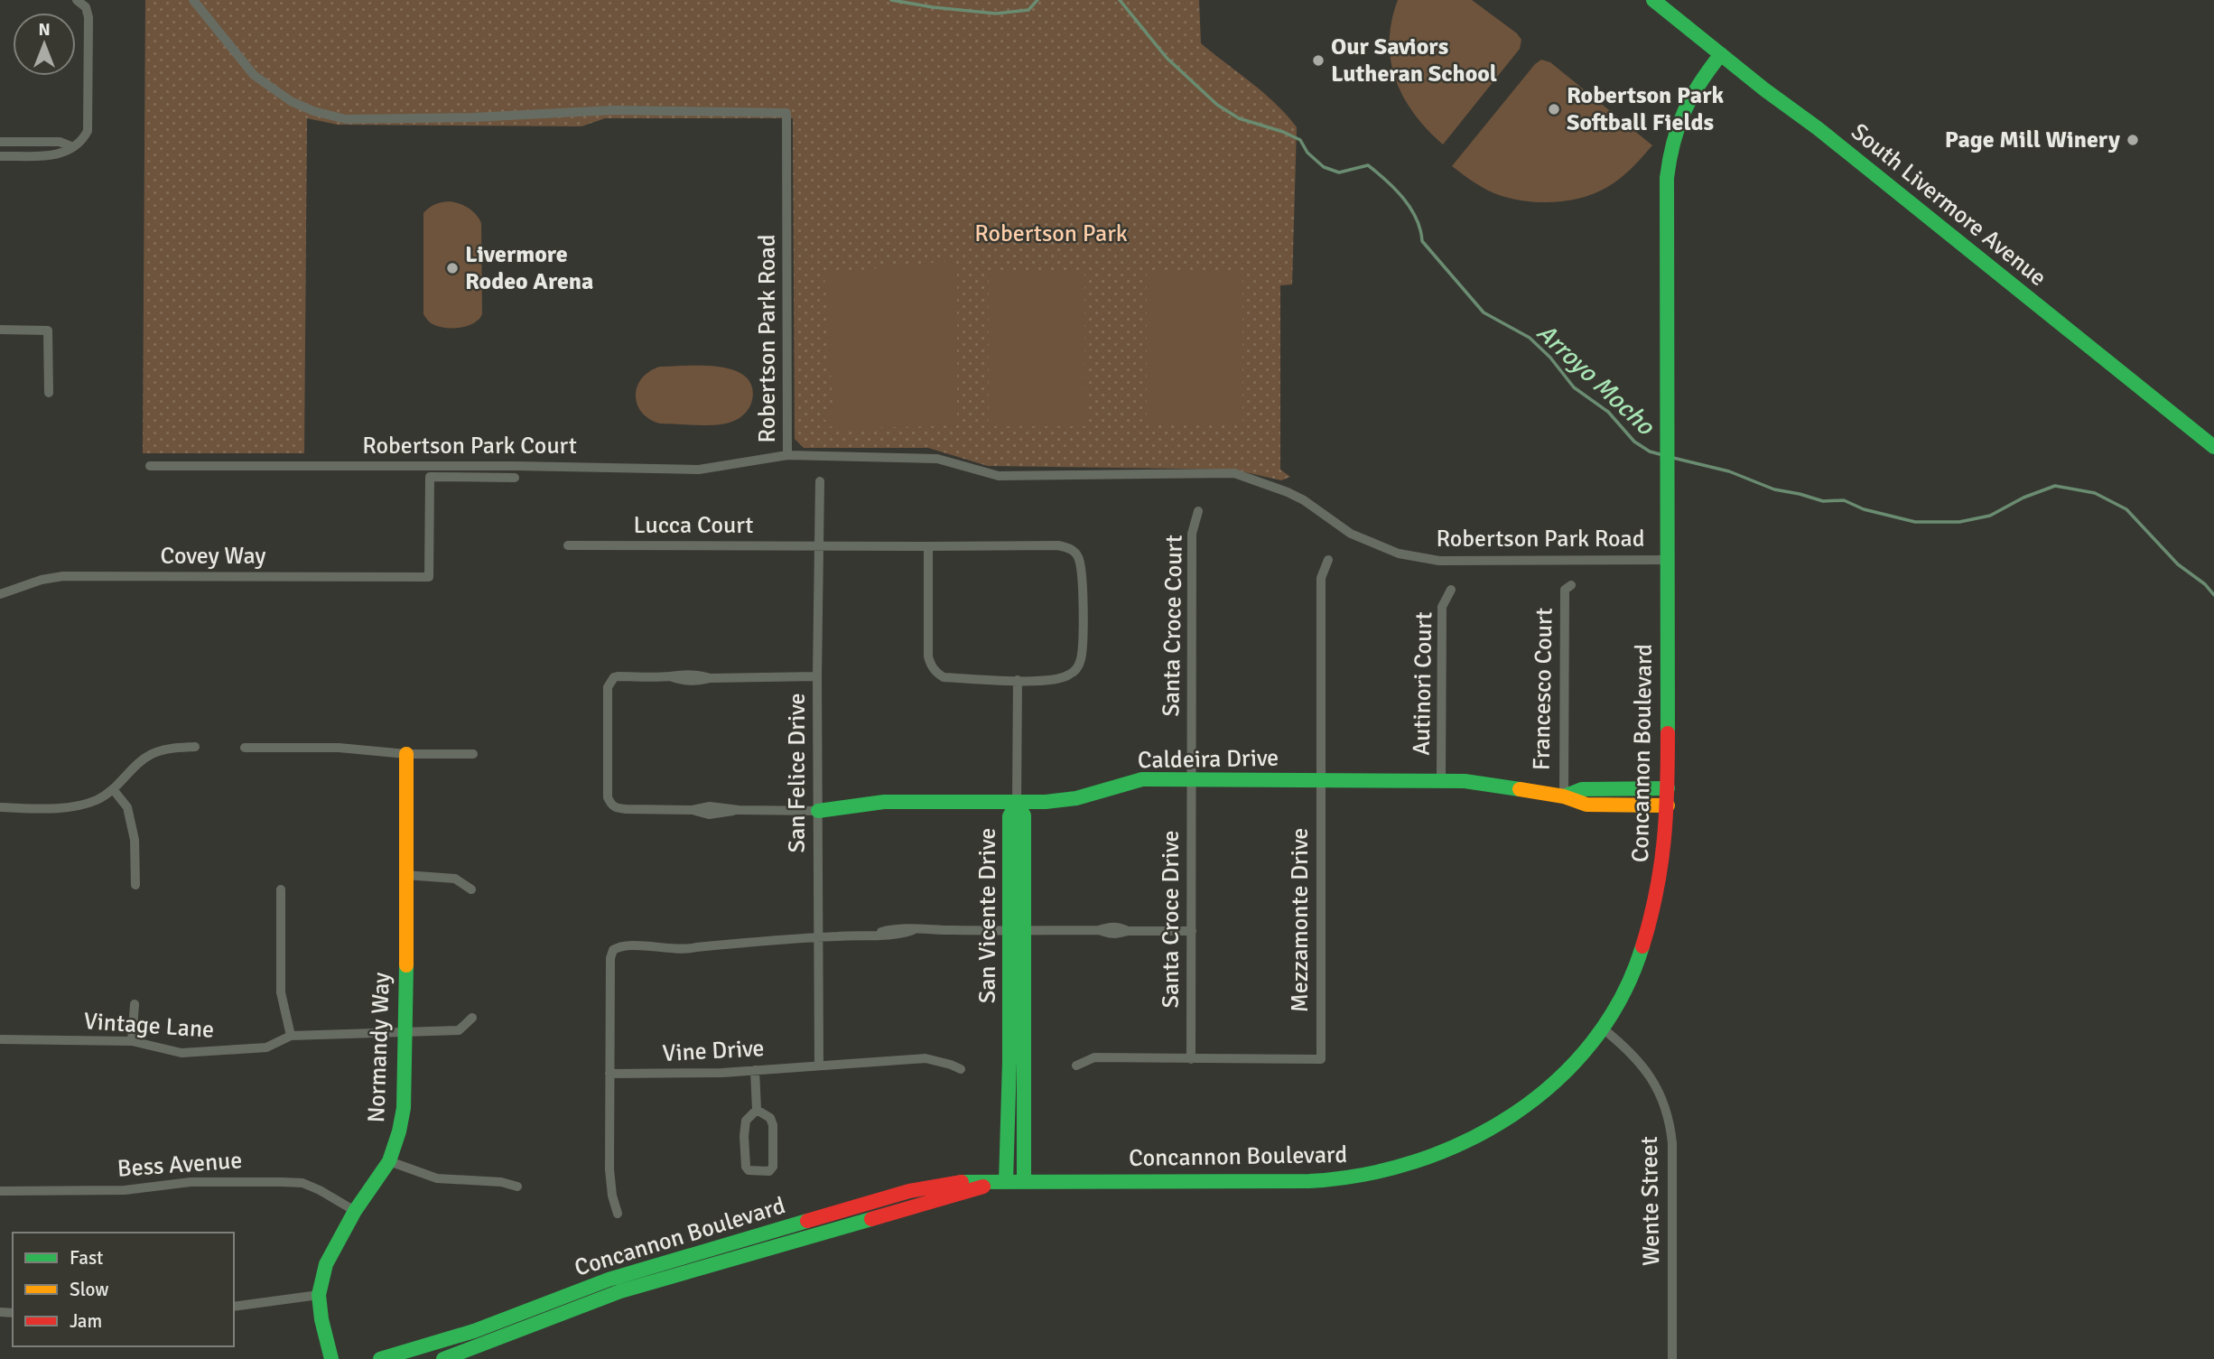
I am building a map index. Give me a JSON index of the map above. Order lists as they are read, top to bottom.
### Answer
{
  "streets": {
    "main road": [
      "South Livermore Avenue",
      "Concannon Boulevard",
      "Caldeira Drive",
      "San Vicente Drive",
      "Normandy Way"
    ],
    "street": [
      "Robertson Park Road",
      "Robertson Park Court",
      "Lucca Court",
      "Covey Way",
      "Santa Croce Court",
      "Autinori Court",
      "Francesco Court",
      "San Felice Drive",
      "Santa Croce Drive",
      "Mezzamonte Drive",
      "Vintage Lane",
      "Vine Drive",
      "Bess Avenue",
      "Wente Street"
    ]
  },
  "crossings": [
    ["South Livermore Avenue", "Concannon Boulevard"],
    ["Robertson Park Road", "Robertson Park Court"],
    ["Robertson Park Road", "Concannon Boulevard"],
    ["Lucca Court", "San Felice Drive"],
    ["Santa Croce Court", "Caldeira Drive"],
    ["Santa Croce Court", "Santa Croce Drive"],
    ["Autinori Court", "Caldeira Drive"],
    ["Francesco Court", "Caldeira Drive"],
    ["Concannon Boulevard", "Caldeira Drive"],
    ["Concannon Boulevard", "San Vicente Drive"],
    ["Concannon Boulevard", "Wente Street"],
    ["Caldeira Drive", "San Felice Drive"],
    ["Caldeira Drive", "San Vicente Drive"],
    ["Caldeira Drive", "Santa Croce Drive"],
    ["Caldeira Drive", "Mezzamonte Drive"],
    ["San Felice Drive", "Vine Drive"],
    ["Santa Croce Drive", "Mezzamonte Drive"],
    ["Vintage Lane", "Normandy Way"],
    ["Normandy Way", "Bess Avenue"]
  ],
  "water": ["Arroyo Mocho"],
  "parks": ["Robertson Park"],
  "places": [
    "Our Saviors Lutheran School",
    "Robertson Park Softball Fields",
    "Page Mill Winery",
    "Livermore Rodeo Arena"
  ],
  "legend": ["Fast", "Slow", "Jam"],
  "north": "top"
}
